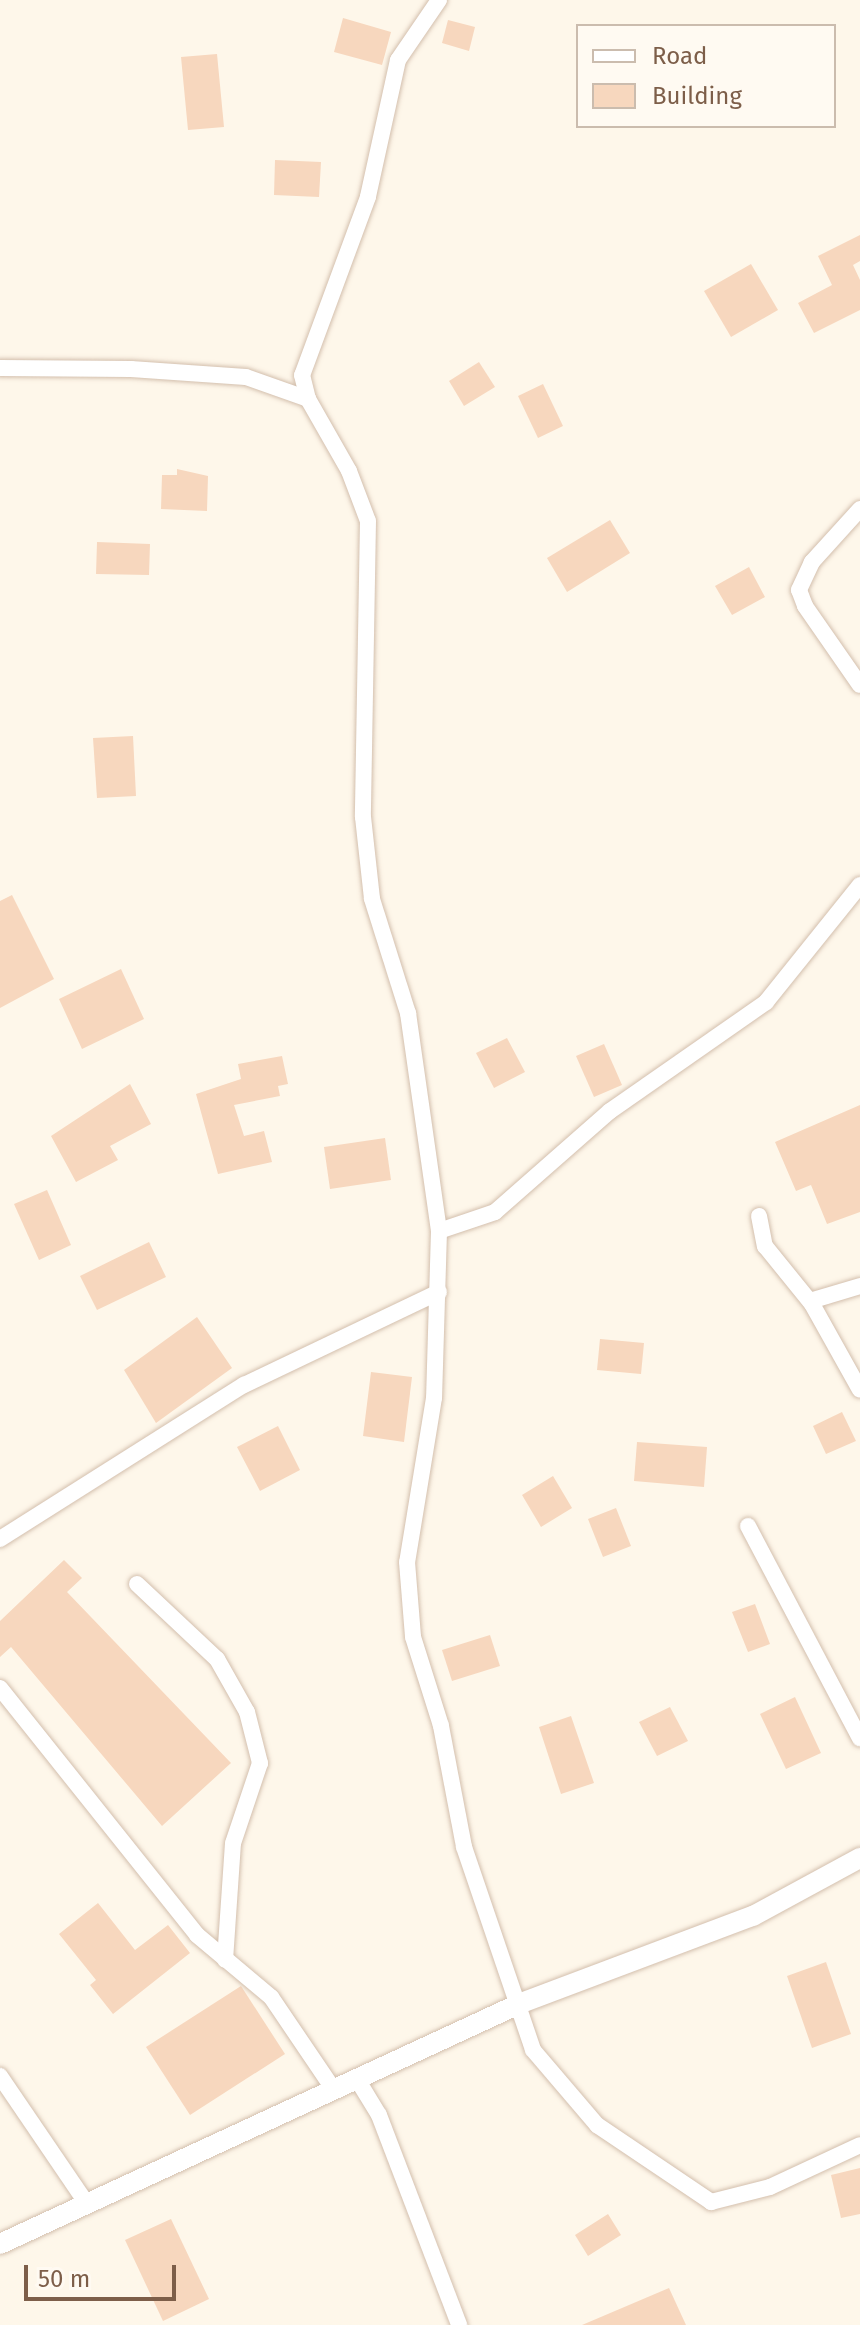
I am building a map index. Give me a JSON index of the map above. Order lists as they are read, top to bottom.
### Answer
{
  "legend": ["Road", "Building"],
  "scale_bar": "50 m"
}
